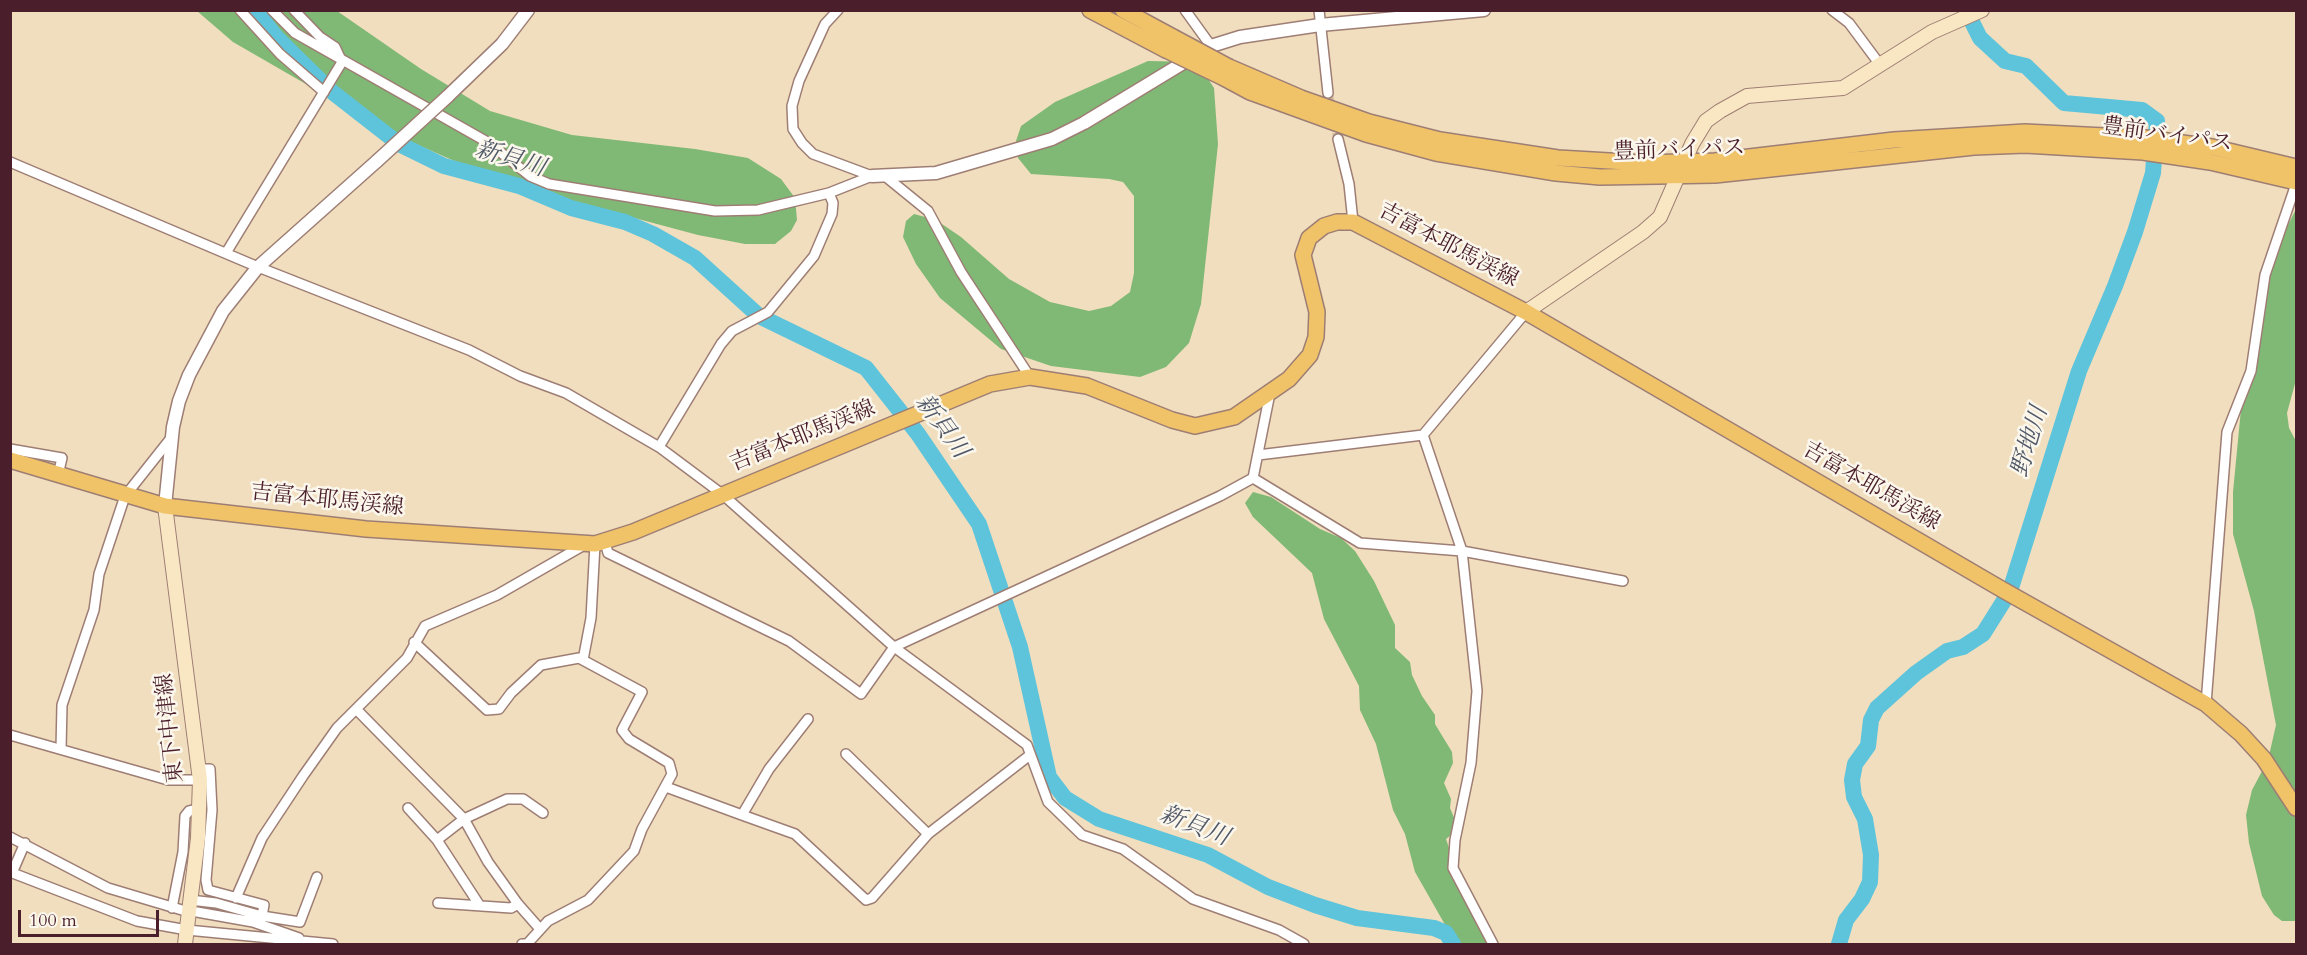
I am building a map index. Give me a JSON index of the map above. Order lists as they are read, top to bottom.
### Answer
{
  "streets": {
    "main road": ["豊前バイパス", "吉富本耶馬渓線", "東下中津線"]
  },
  "crossings": [
    ["吉富本耶馬渓線", "東下中津線"]
  ],
  "water": ["新貝川", "野地川"],
  "scale_bar": "100 m"
}
